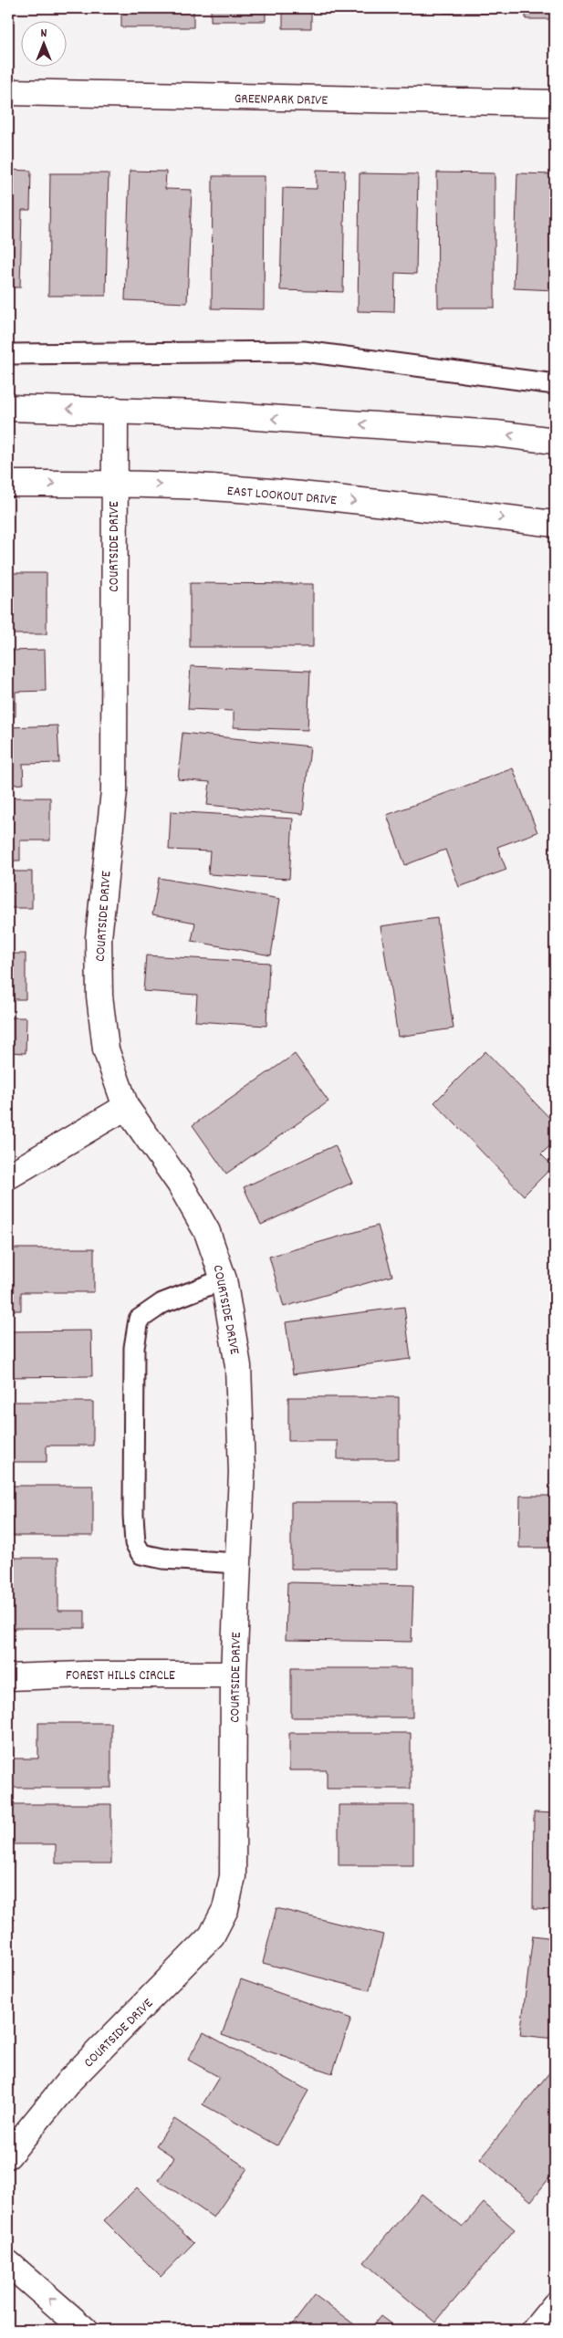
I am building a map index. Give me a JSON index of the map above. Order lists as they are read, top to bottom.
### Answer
{
  "streets": {
    "street": [
      "GREENPARK DRIVE",
      "EAST LOOKOUT DRIVE",
      "COURTSIDE DRIVE",
      "FOREST HILLS CIRCLE"
    ]
  },
  "crossings": [
    ["EAST LOOKOUT DRIVE", "COURTSIDE DRIVE"],
    ["COURTSIDE DRIVE", "FOREST HILLS CIRCLE"]
  ],
  "north": "top"
}
